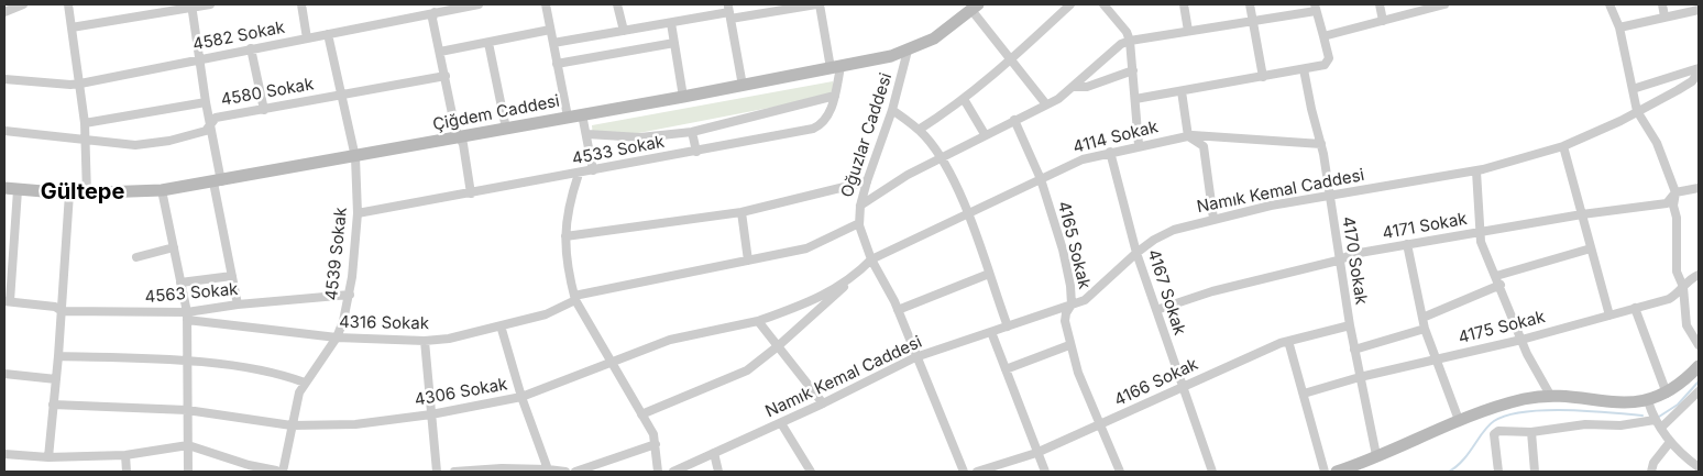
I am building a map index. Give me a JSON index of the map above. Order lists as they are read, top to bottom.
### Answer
{
  "streets": {
    "street": [
      "4582 Sokak",
      "4580 Sokak",
      "Çiğdem Caddesi",
      "Oğuzlar Caddesi",
      "4114 Sokak",
      "4533 Sokak",
      "Namık Kemal Caddesi",
      "4171 Sokak",
      "4165 Sokak",
      "4539 Sokak",
      "4170 Sokak",
      "4167 Sokak",
      "4563 Sokak",
      "4316 Sokak",
      "4175 Sokak",
      "4166 Sokak",
      "4306 Sokak"
    ]
  },
  "crossings": [
    ["4582 Sokak", "4539 Sokak"],
    ["4580 Sokak", "4539 Sokak"],
    ["Çiğdem Caddesi", "Oğuzlar Caddesi"],
    ["Çiğdem Caddesi", "4533 Sokak"],
    ["Çiğdem Caddesi", "4539 Sokak"],
    ["Oğuzlar Caddesi", "4114 Sokak"],
    ["Oğuzlar Caddesi", "Namık Kemal Caddesi"],
    ["Oğuzlar Caddesi", "4316 Sokak"],
    ["4114 Sokak", "4165 Sokak"],
    ["4114 Sokak", "4170 Sokak"],
    ["4114 Sokak", "4167 Sokak"],
    ["4114 Sokak", "4306 Sokak"],
    ["4533 Sokak", "4539 Sokak"],
    ["Namık Kemal Caddesi", "4165 Sokak"],
    ["Namık Kemal Caddesi", "4170 Sokak"],
    ["Namık Kemal Caddesi", "4167 Sokak"],
    ["4171 Sokak", "4170 Sokak"],
    ["4171 Sokak", "4167 Sokak"],
    ["4165 Sokak", "4166 Sokak"],
    ["4539 Sokak", "4563 Sokak"],
    ["4539 Sokak", "4316 Sokak"],
    ["4539 Sokak", "4306 Sokak"],
    ["4170 Sokak", "4175 Sokak"],
    ["4170 Sokak", "4166 Sokak"],
    ["4167 Sokak", "4166 Sokak"],
    ["4563 Sokak", "4316 Sokak"]
  ],
  "districts": ["Gültepe"]
}
